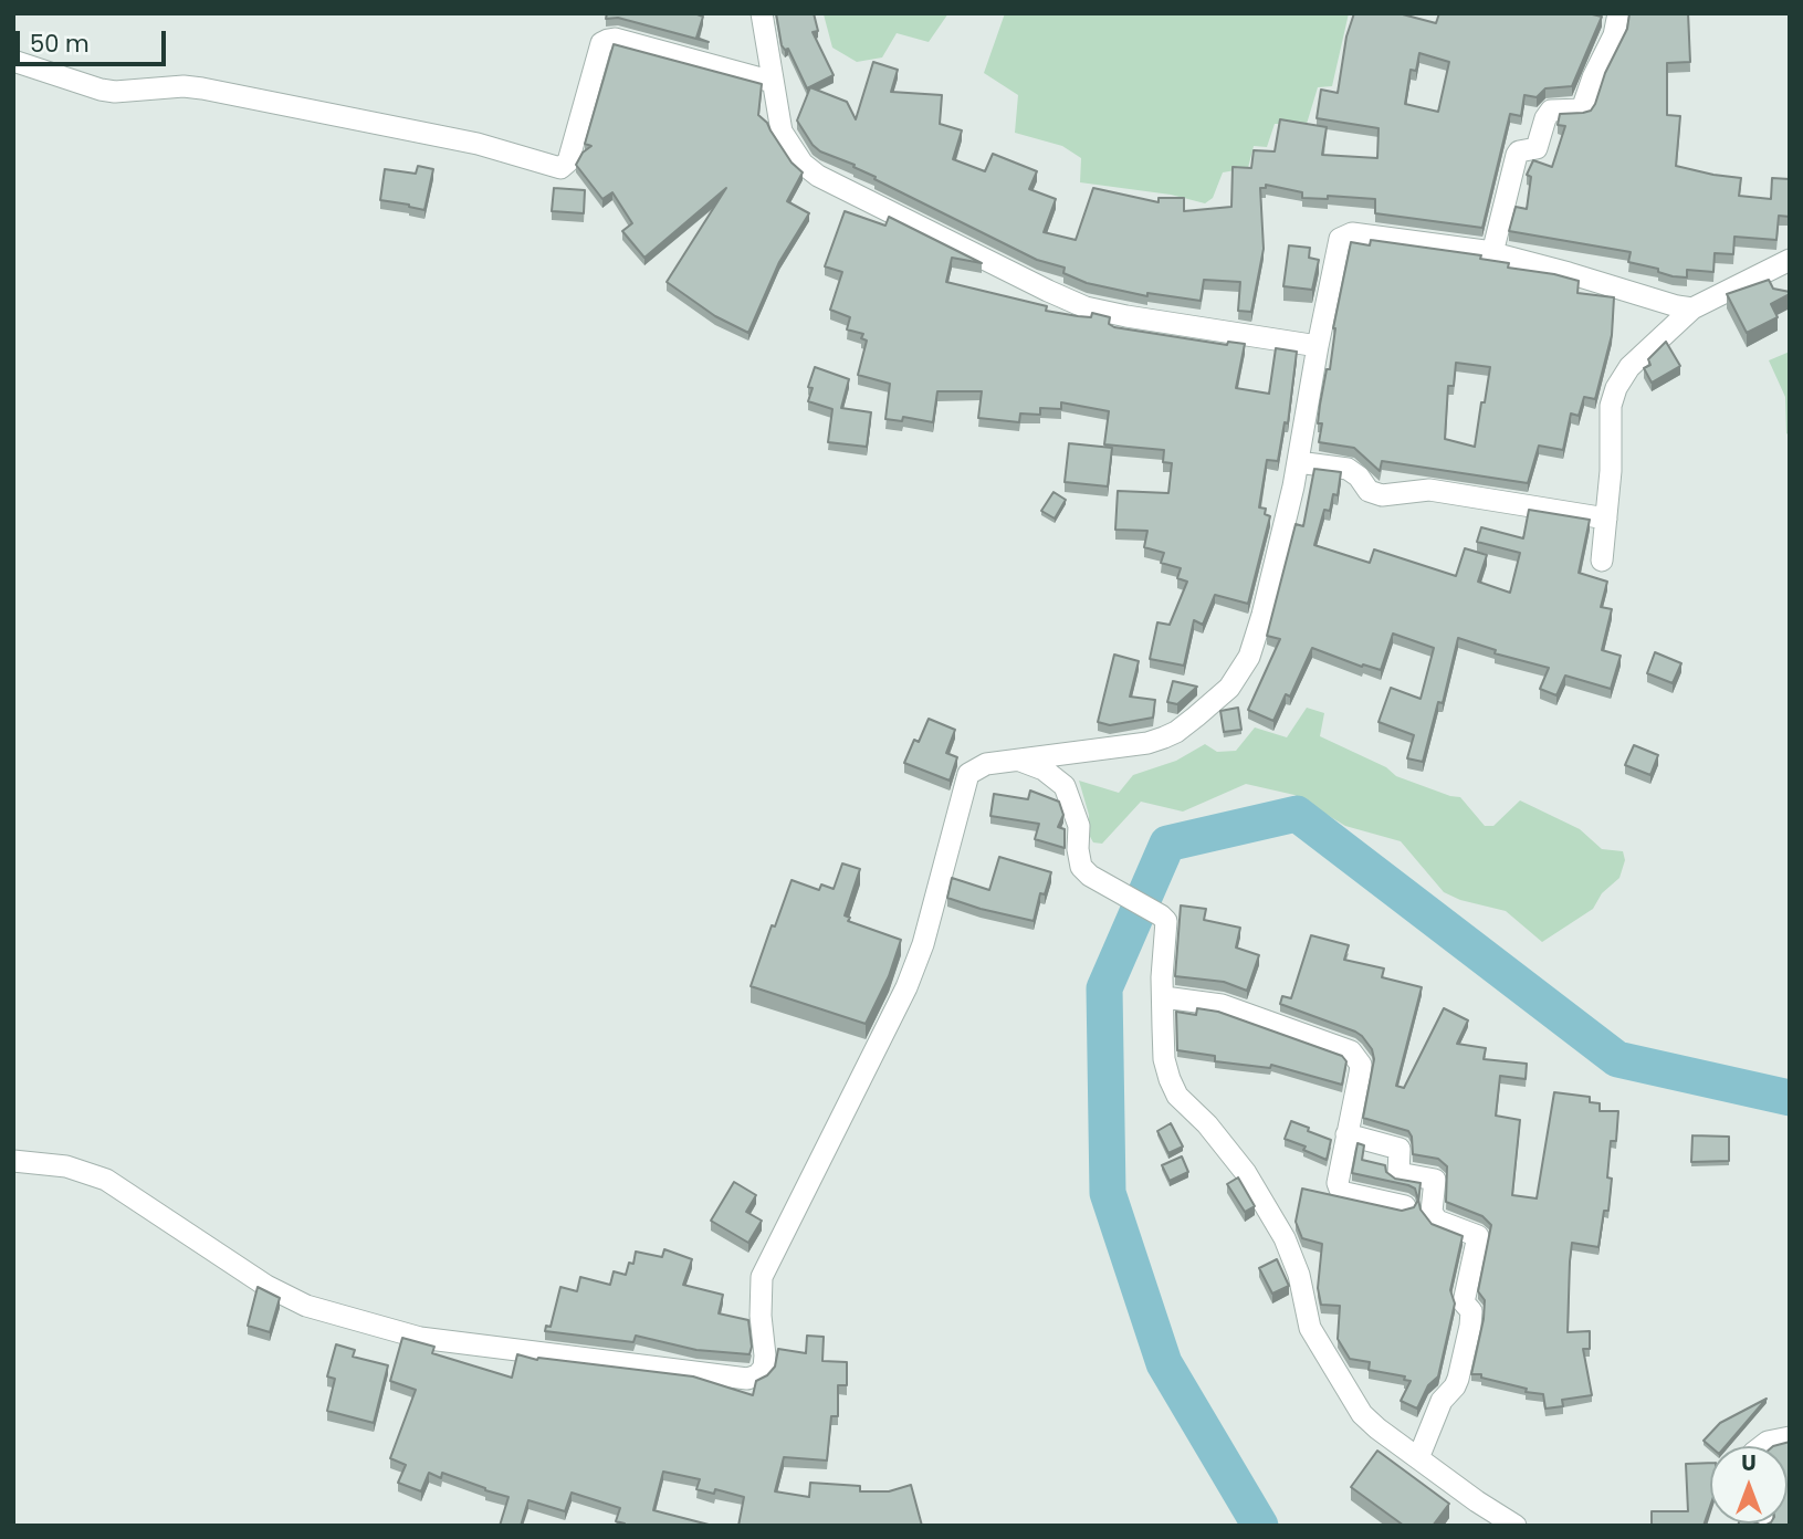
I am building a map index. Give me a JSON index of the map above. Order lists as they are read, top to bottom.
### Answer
{
  "scale_bar": "50 m",
  "north": "top"
}
